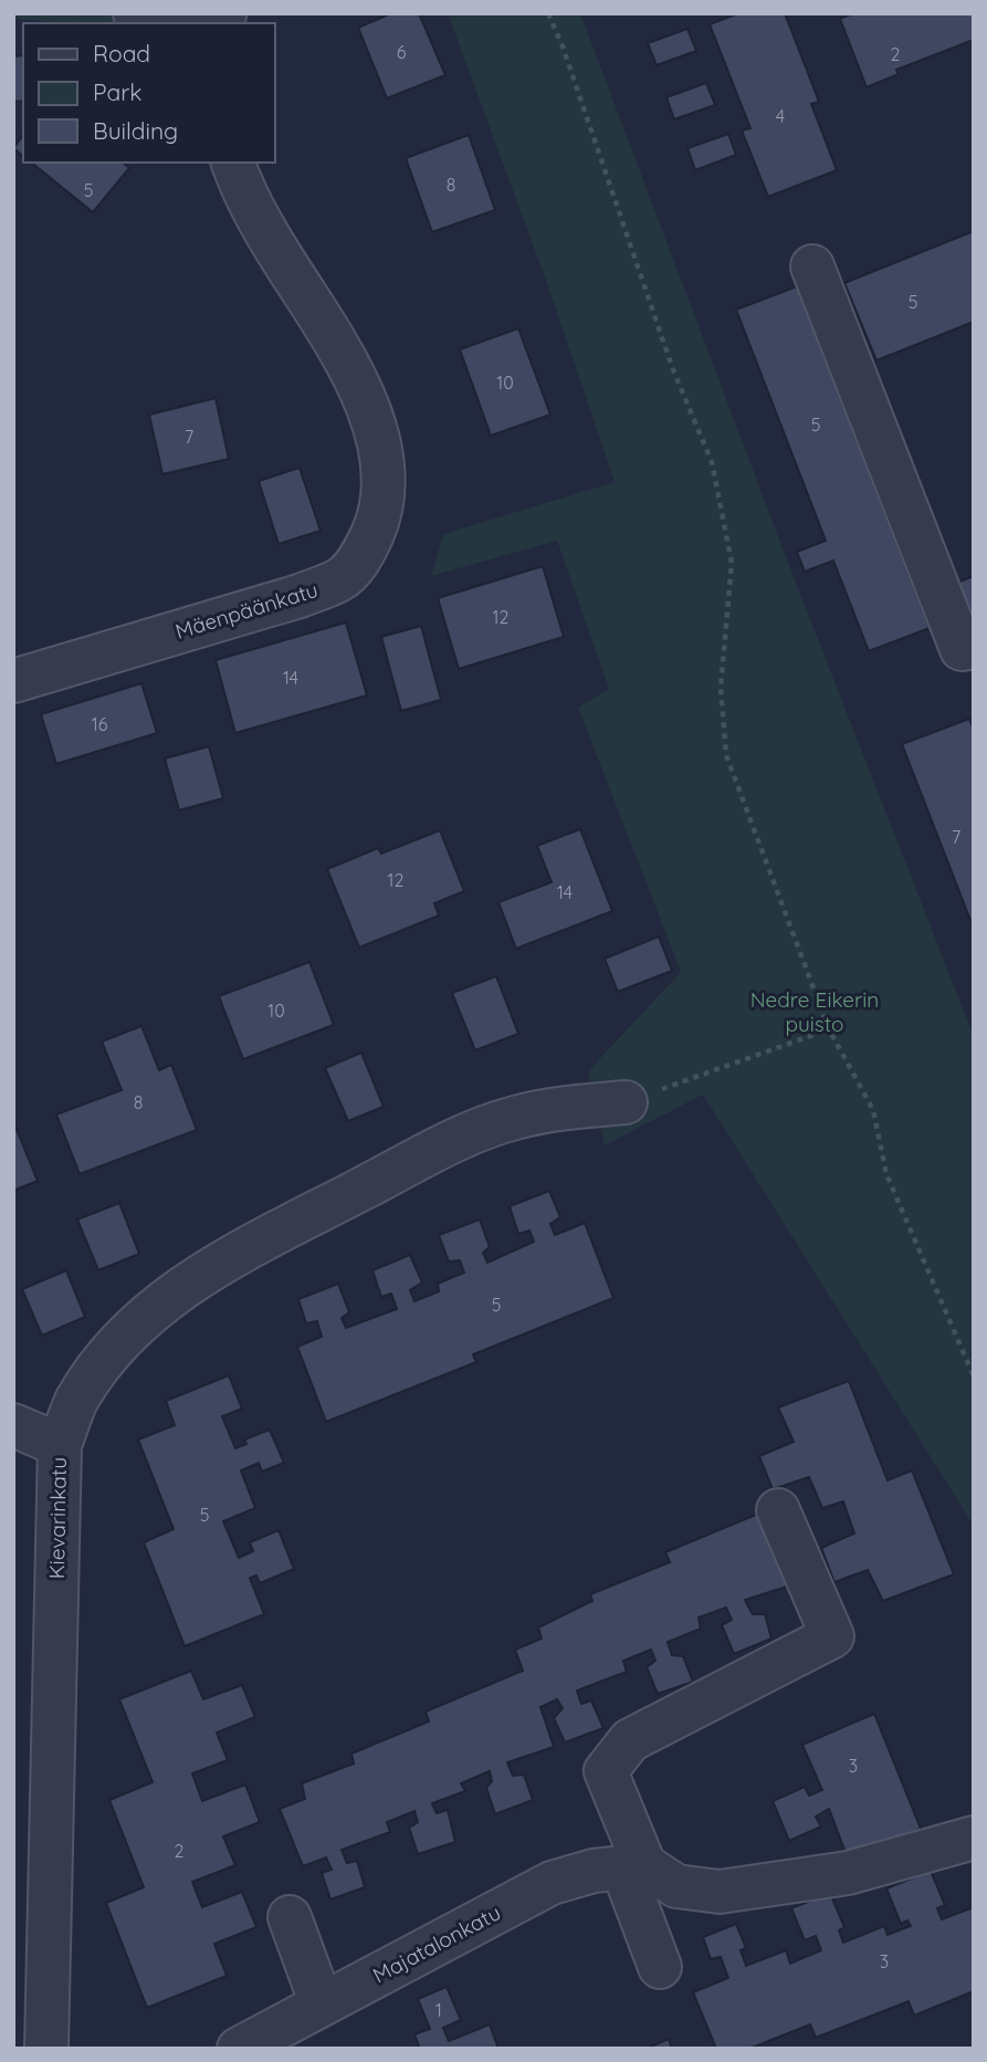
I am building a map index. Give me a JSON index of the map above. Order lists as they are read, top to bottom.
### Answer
{
  "streets": {
    "street": ["Mäenpäänkatu", "Kievarinkatu", "Majatalonkatu"]
  },
  "parks": ["Nedre Eikerin puisto"],
  "house_numbers": [
    "6",
    "2",
    "4",
    "8",
    "5",
    "5",
    "10",
    "5",
    "7",
    "12",
    "14",
    "16",
    "7",
    "12",
    "14",
    "10",
    "8",
    "5",
    "5",
    "3",
    "2",
    "3",
    "1"
  ],
  "legend": ["Road", "Park", "Building"]
}
